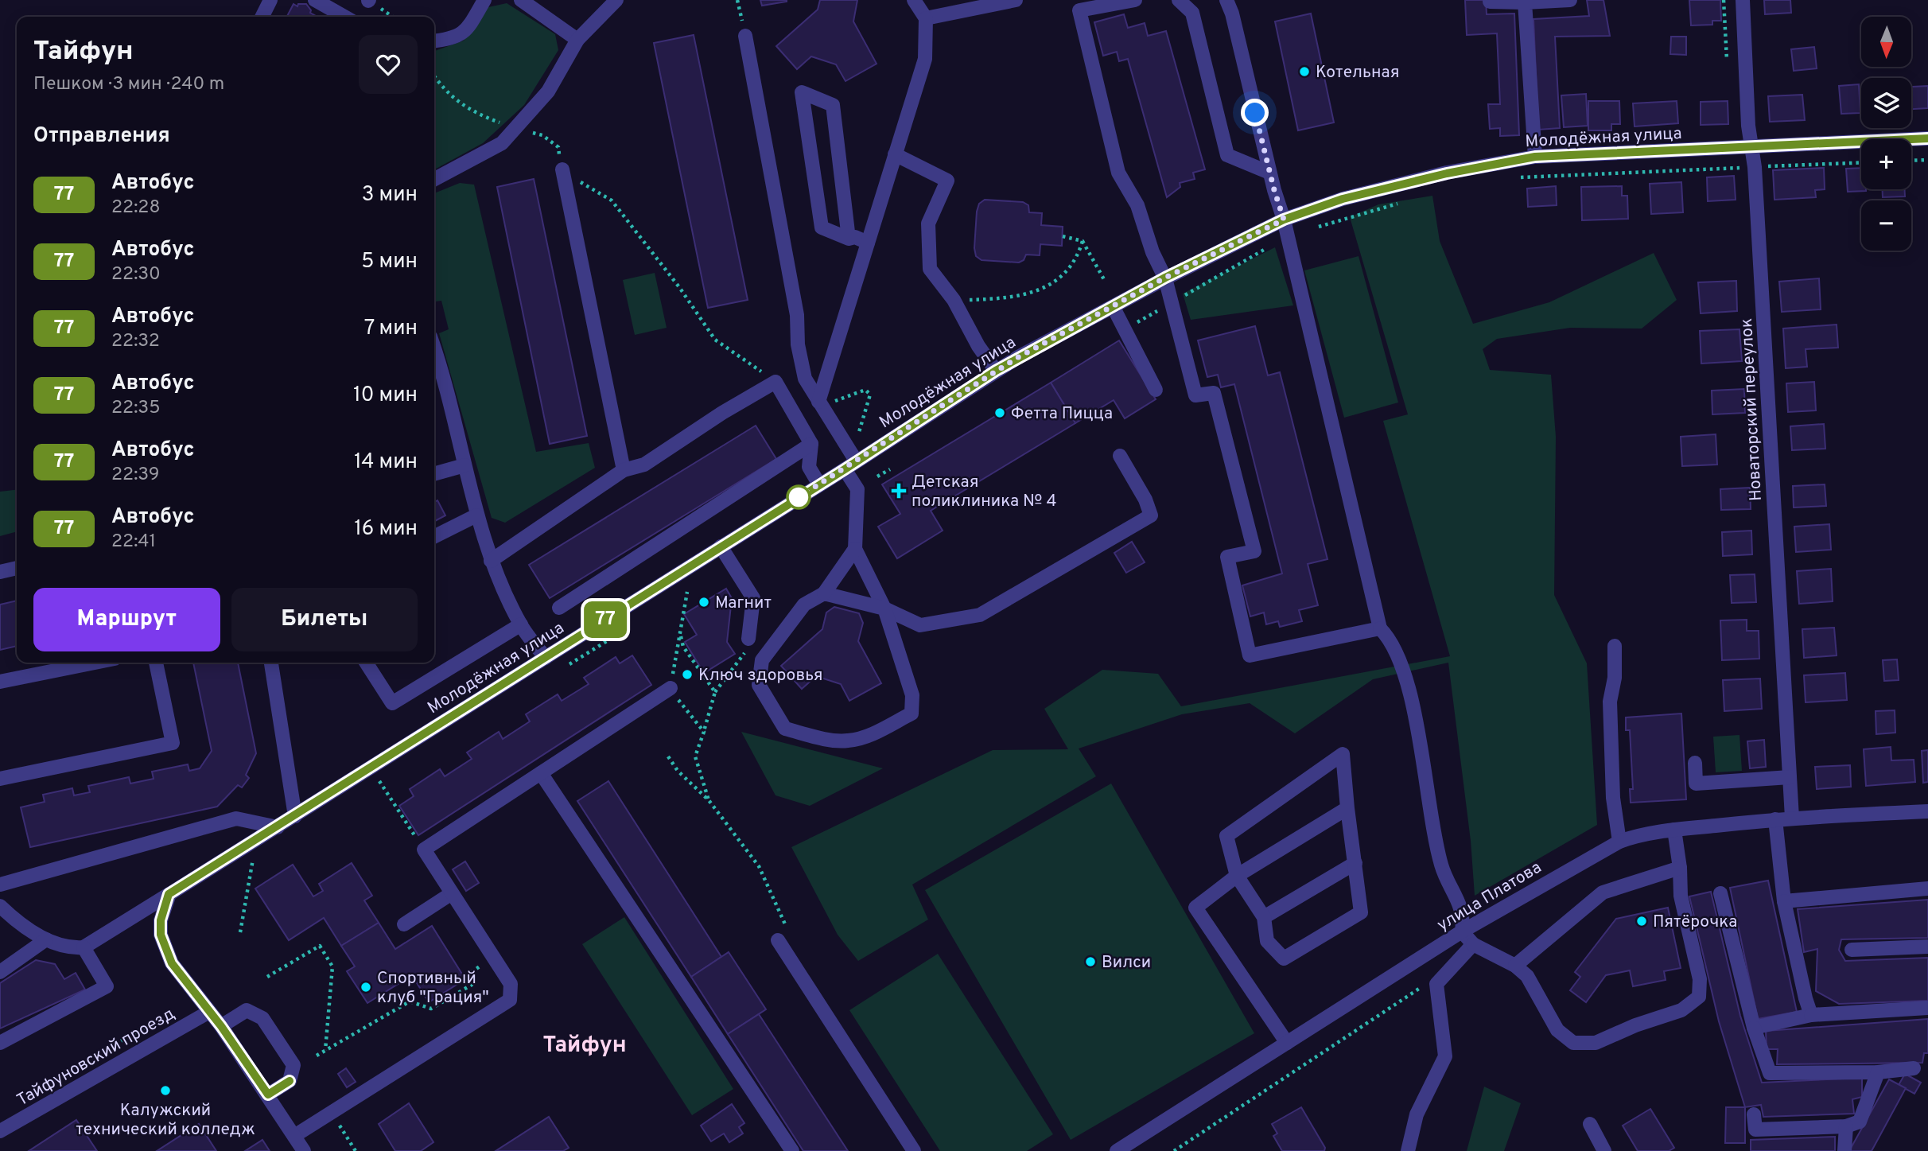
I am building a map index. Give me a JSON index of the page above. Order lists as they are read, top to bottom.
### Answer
{
  "streets": {
    "street": [
      "Молодёжная улица",
      "Новаторский переулок",
      "улица Платова",
      "Тайфуновский проезд"
    ]
  },
  "crossings": [
    ["Молодёжная улица", "Новаторский переулок"],
    ["Новаторский переулок", "улица Платова"]
  ],
  "districts": ["Тайфун"],
  "places": {
    "other": [
      "Котельная",
      "Фетта Пицца",
      "Магнит",
      "Ключ здоровья",
      "Пятёрочка",
      "Вилси",
      "Спортивный клуб \"Грация\"",
      "Калужский технический колледж"
    ],
    "health": ["Детская поликлиника № 4"]
  },
  "lines": ["bus line 77"],
  "north": "bottom",
  "page": {
    "on_map": "77",
    "map_buttons": ["+", "−"],
    "heading": [
      ["Тайфун", "Пешком · 3 мин · 240 m"],
      "Отправления"
    ],
    "list": [
      {
        "mark": "77",
        "name": "Автобус",
        "note": "22:28",
        "value": "3 мин"
      },
      {
        "mark": "77",
        "name": "Автобус",
        "note": "22:30",
        "value": "5 мин"
      },
      {
        "mark": "77",
        "name": "Автобус",
        "note": "22:32",
        "value": "7 мин"
      },
      {
        "mark": "77",
        "name": "Автобус",
        "note": "22:35",
        "value": "10 мин"
      },
      {
        "mark": "77",
        "name": "Автобус",
        "note": "22:39",
        "value": "14 мин"
      },
      {
        "mark": "77",
        "name": "Автобус",
        "note": "22:41",
        "value": "16 мин"
      }
    ],
    "buttons": ["Маршрут", "Билеты"]
  }
}
